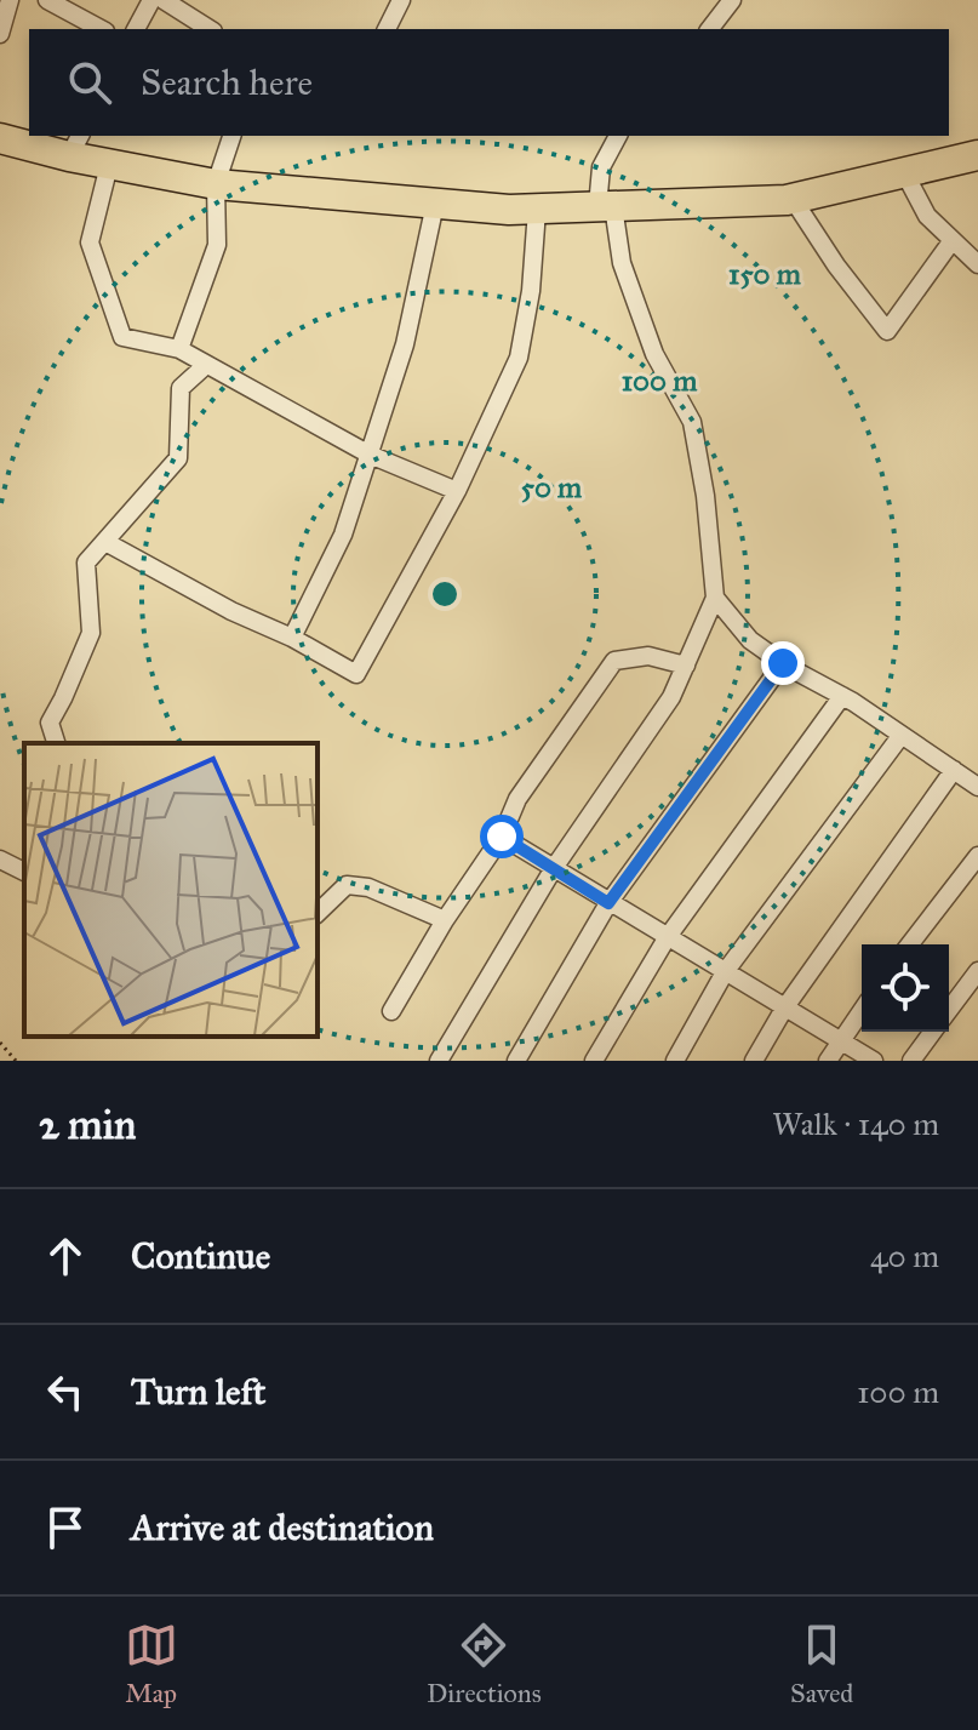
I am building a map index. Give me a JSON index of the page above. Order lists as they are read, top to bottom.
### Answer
{
  "page": {
    "search": "Search here",
    "heading": ["2 min", "Walk · 140 m"],
    "list": [
      ["Continue", "40 m"],
      ["Turn left", "100 m"],
      "Arrive at destination"
    ],
    "nav": ["Map", "Directions", "Saved"]
  },
  "rings": ["150 m", "100 m", "50 m"]
}
